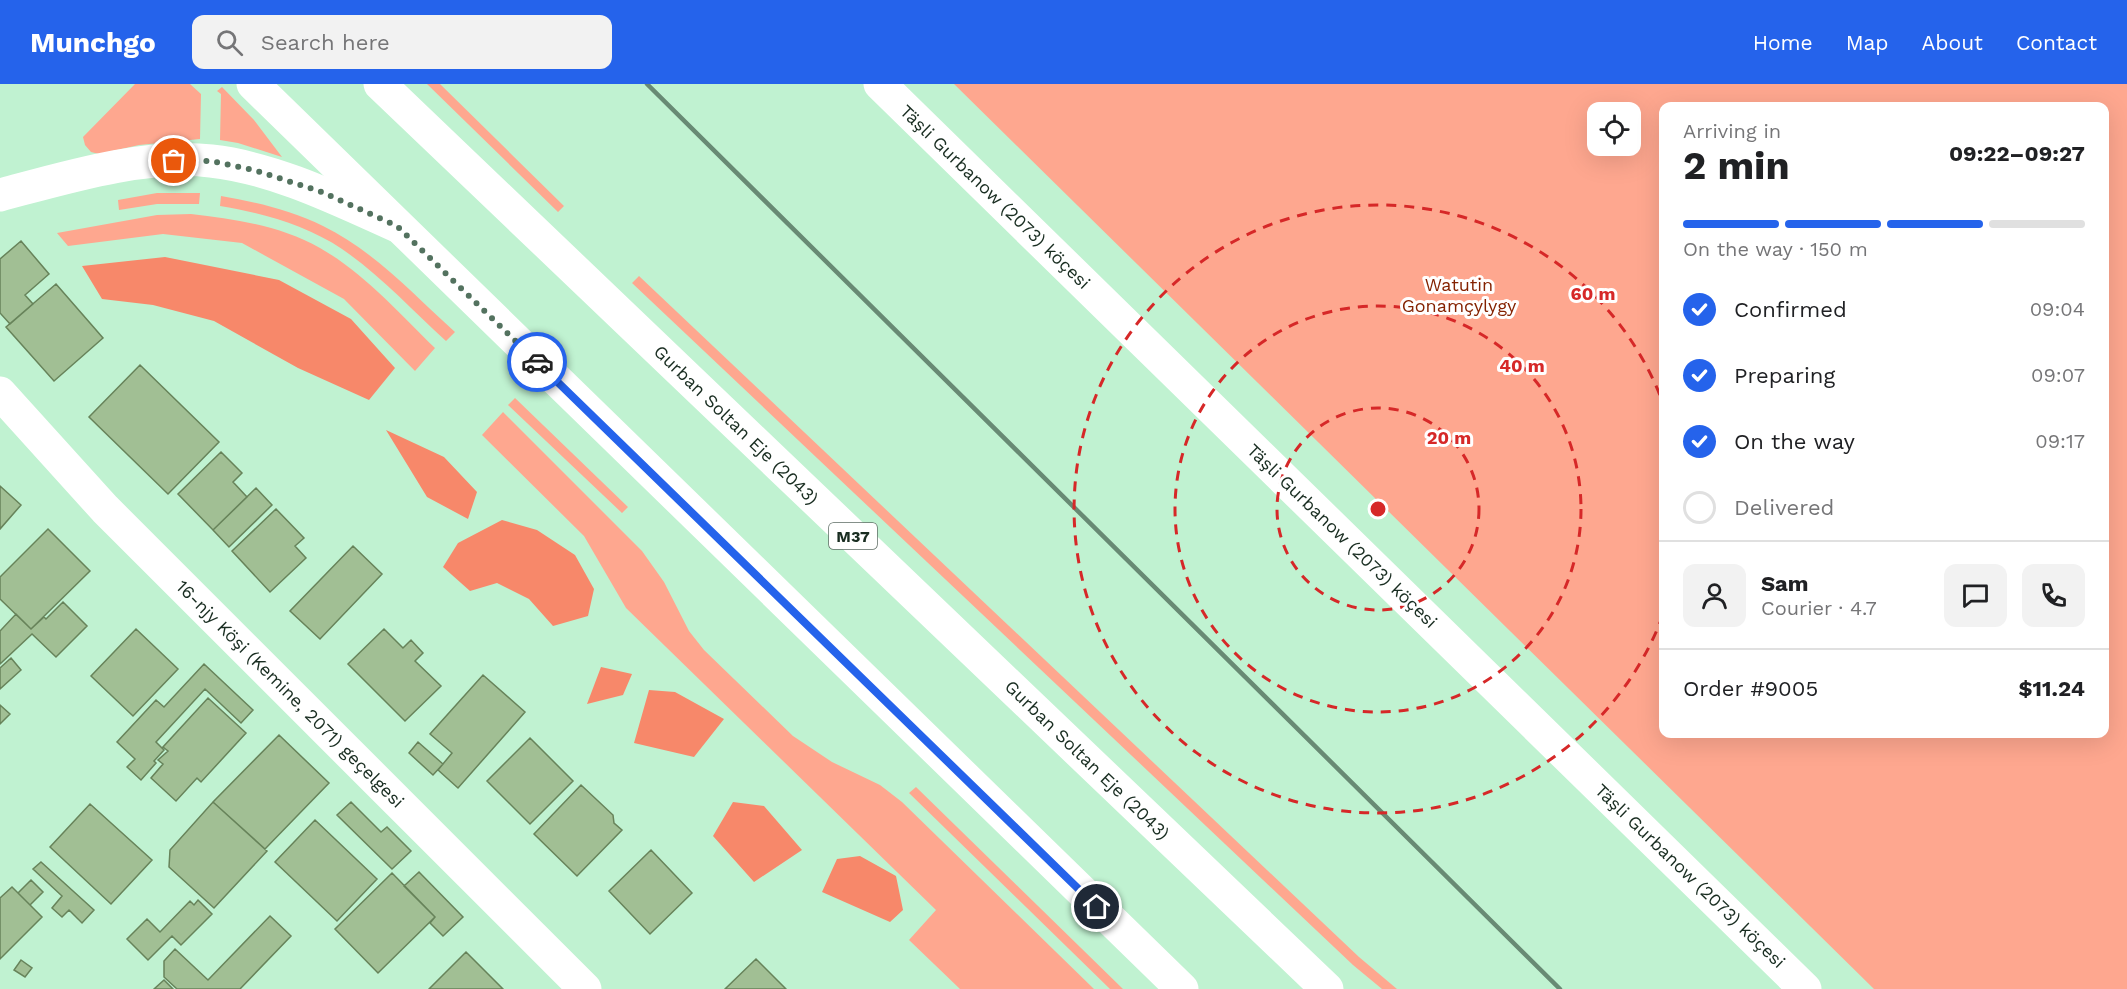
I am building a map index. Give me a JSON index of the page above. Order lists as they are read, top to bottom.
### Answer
{
  "streets": {
    "main road": [
      "Täşli Gurbanow (2073) köçesi",
      "Gurban Soltan Eje (2043)",
      "M37",
      "16-njy Köşi (Kemine, 2071) geçelgesi"
    ]
  },
  "parks": ["Watutin Gonamçylygy"],
  "page": {
    "header": "Munchgo",
    "search": "Search here",
    "nav": [
      "Home",
      "Map",
      "About",
      "Contact"
    ],
    "heading": ["2 min", "Arriving in", "09:22–09:27"],
    "panel": [
      "Sam",
      "Courier · 4.7",
      "Order #9005",
      "$11.24"
    ],
    "bar": "On the way · 150 m",
    "list": [
      ["Confirmed", "09:04"],
      ["Preparing", "09:07"],
      ["On the way", "09:17"],
      "Delivered"
    ]
  },
  "rings": ["60 m", "40 m", "20 m"]
}
